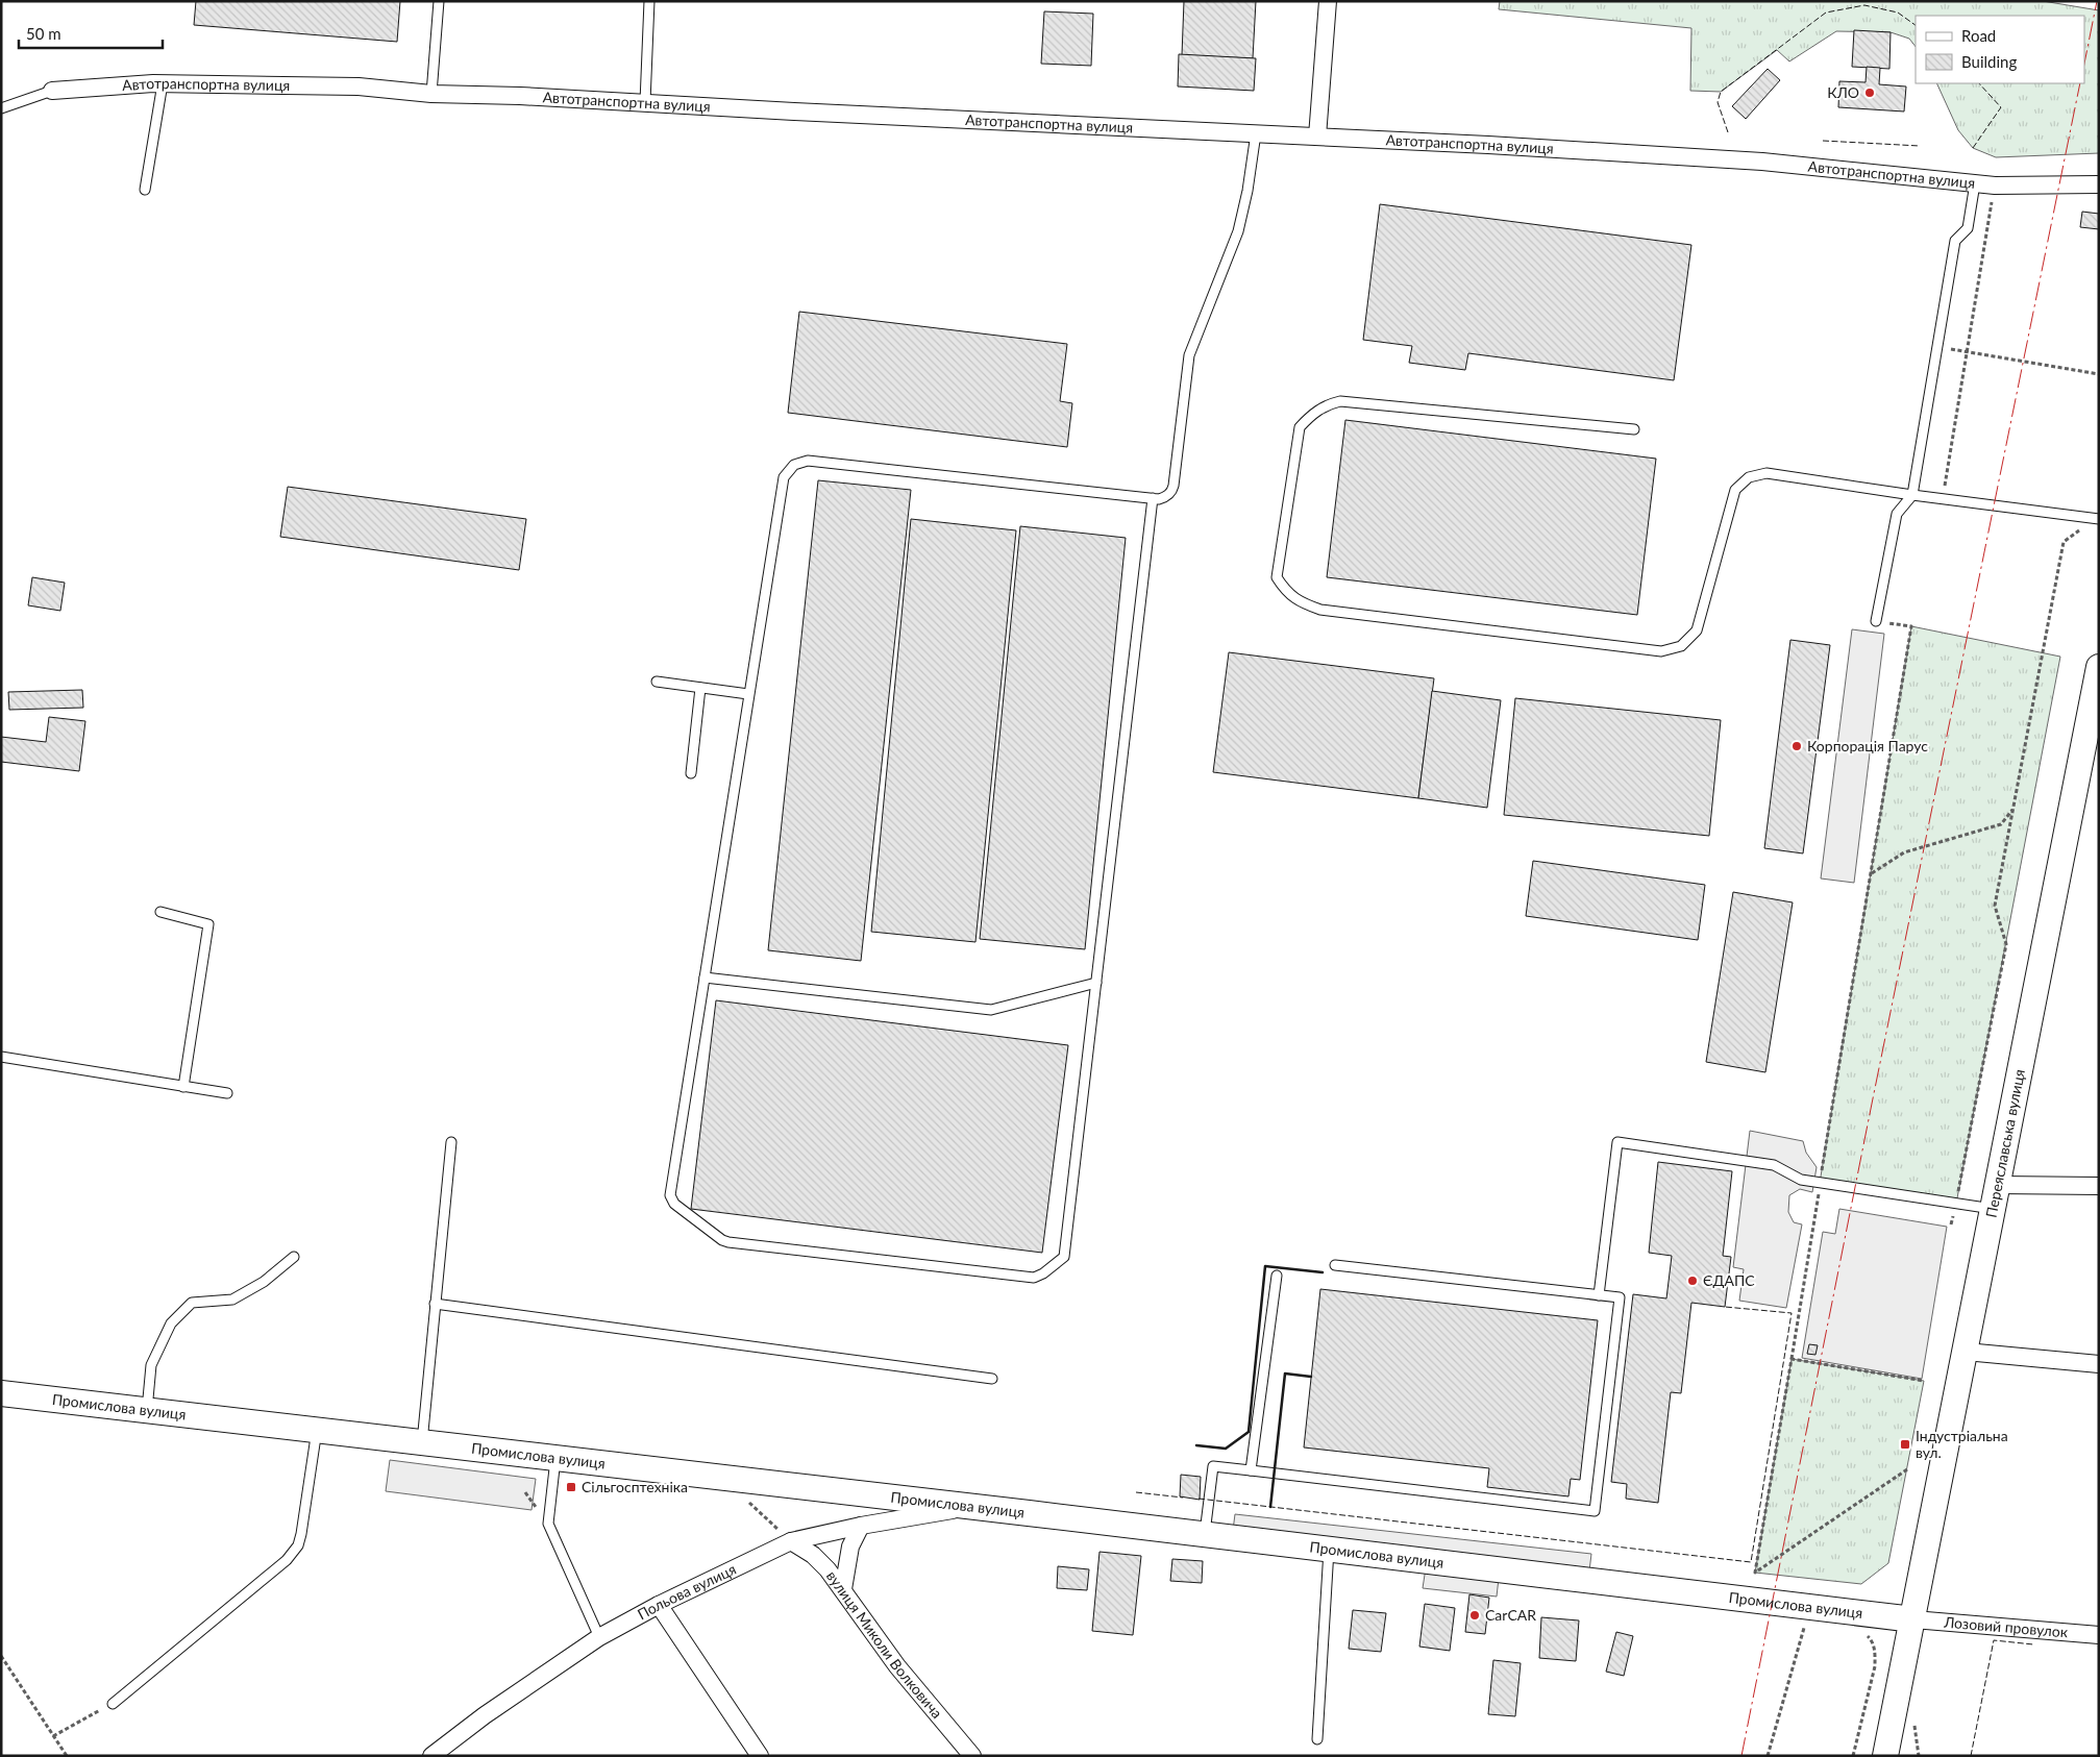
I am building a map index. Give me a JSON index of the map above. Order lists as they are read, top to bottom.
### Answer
{
  "streets": {
    "street": [
      "Автотранспортна вулиця",
      "Переяславська вулиця",
      "Промислова вулиця",
      "Польова вулиця",
      "Лозовий провулок",
      "вулиця Миколи Волковича"
    ]
  },
  "crossings": [
    ["Переяславська вулиця", "Промислова вулиця"],
    ["Переяславська вулиця", "Лозовий провулок"],
    ["Промислова вулиця", "Польова вулиця"],
    ["Промислова вулиця", "Лозовий провулок"],
    ["Польова вулиця", "вулиця Миколи Волковича"]
  ],
  "places": {
    "other": [
      "КЛО",
      "Корпорація Парус",
      "ЄДАПС",
      "CarCAR"
    ],
    "transit": ["Індустріальна вул.", "Сільгосптехніка"]
  },
  "legend": ["Road", "Building"],
  "scale_bar": "50 m"
}
